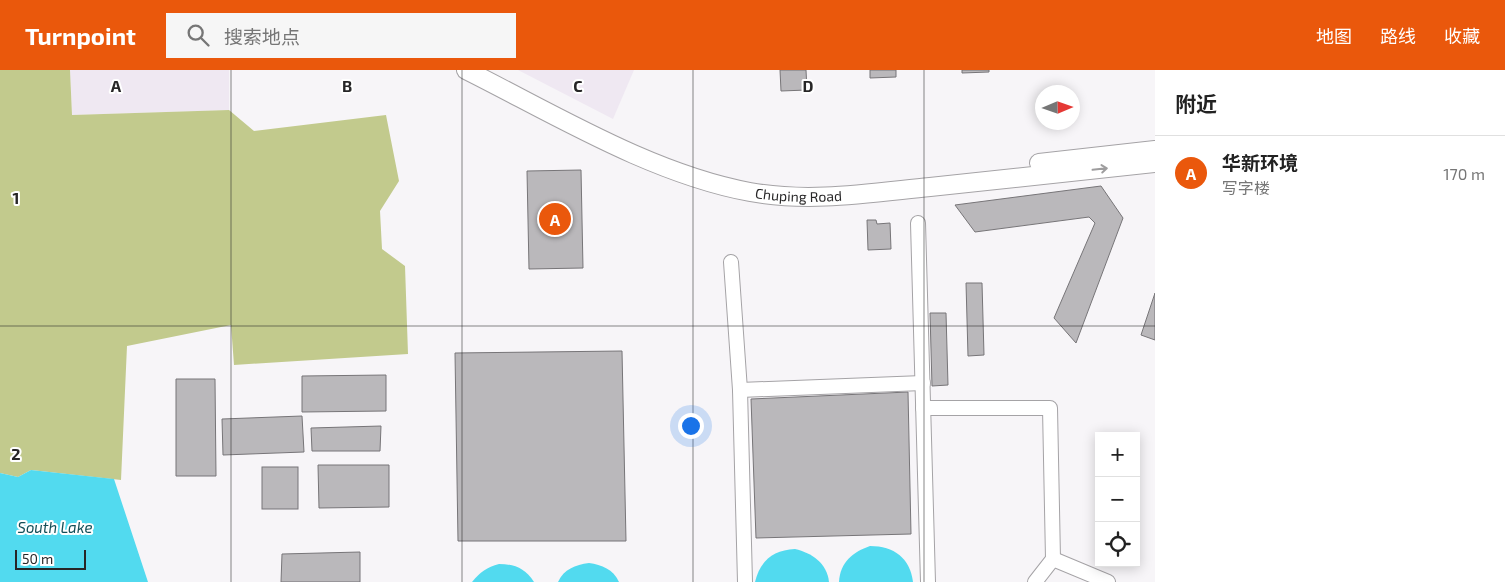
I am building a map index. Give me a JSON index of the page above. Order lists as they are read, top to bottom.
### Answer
{
  "streets": {
    "main road": ["Chuping Road"]
  },
  "water": ["South Lake"],
  "scale_bar": "50 m",
  "north": "right",
  "page": {
    "header": "Turnpoint",
    "search": "搜索地点",
    "nav": ["地图", "路线", "收藏"],
    "heading": "附近",
    "list": [
      {
        "mark": "A",
        "name": "华新环境",
        "note": "写字楼",
        "value": "170 m"
      }
    ],
    "pins": "A",
    "map_buttons": ["+", "−"],
    "scale": "50 m"
  },
  "grid": {
    "columns": [
      "A",
      "B",
      "C",
      "D"
    ],
    "rows": ["1", "2"]
  }
}
